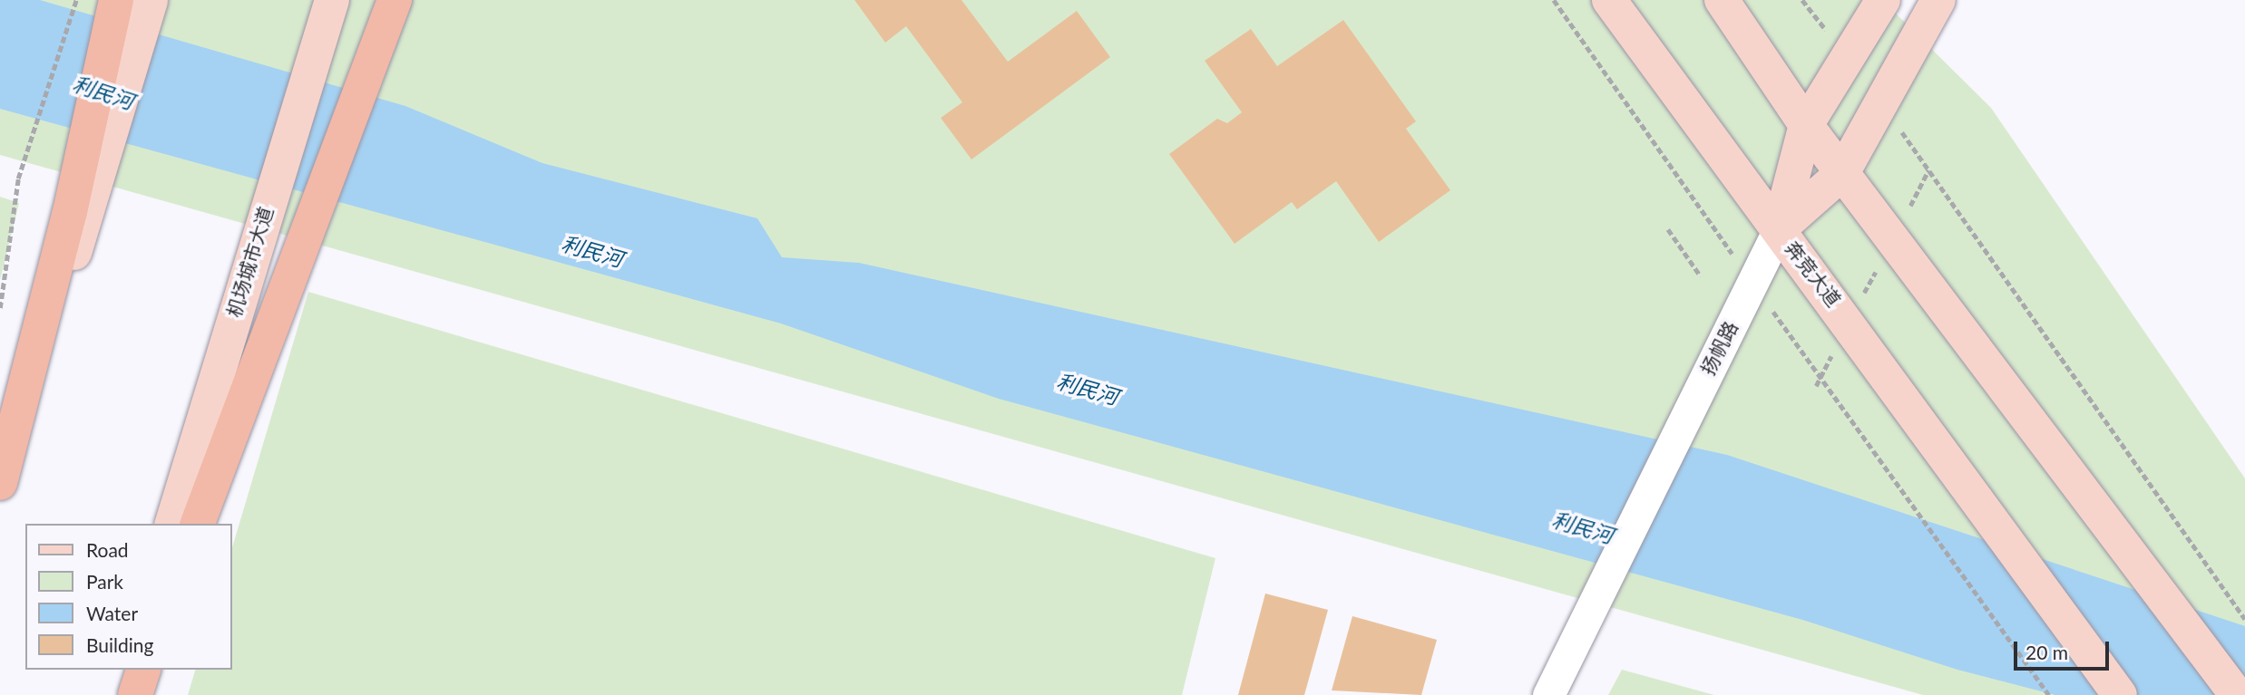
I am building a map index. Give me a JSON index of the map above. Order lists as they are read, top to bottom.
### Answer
{
  "streets": {
    "main road": ["机场城市大道", "奔竞大道", "扬帆路"]
  },
  "crossings": [
    ["奔竞大道", "扬帆路"]
  ],
  "water": ["利民河"],
  "legend": [
    "Road",
    "Park",
    "Water",
    "Building"
  ],
  "scale_bar": "20 m"
}
